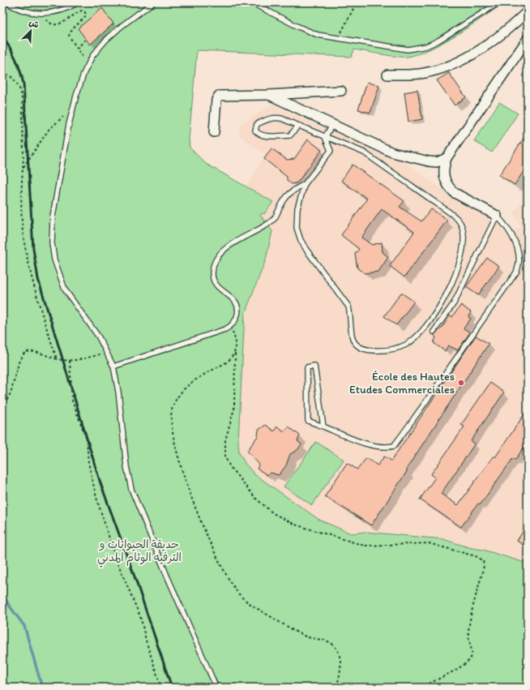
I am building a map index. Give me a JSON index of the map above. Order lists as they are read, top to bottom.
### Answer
{
  "parks": ["حديقة الحيوانات و الترفيه الوئام المدني"],
  "places": ["École des Hautes Etudes Commerciales"],
  "north": "top right"
}
